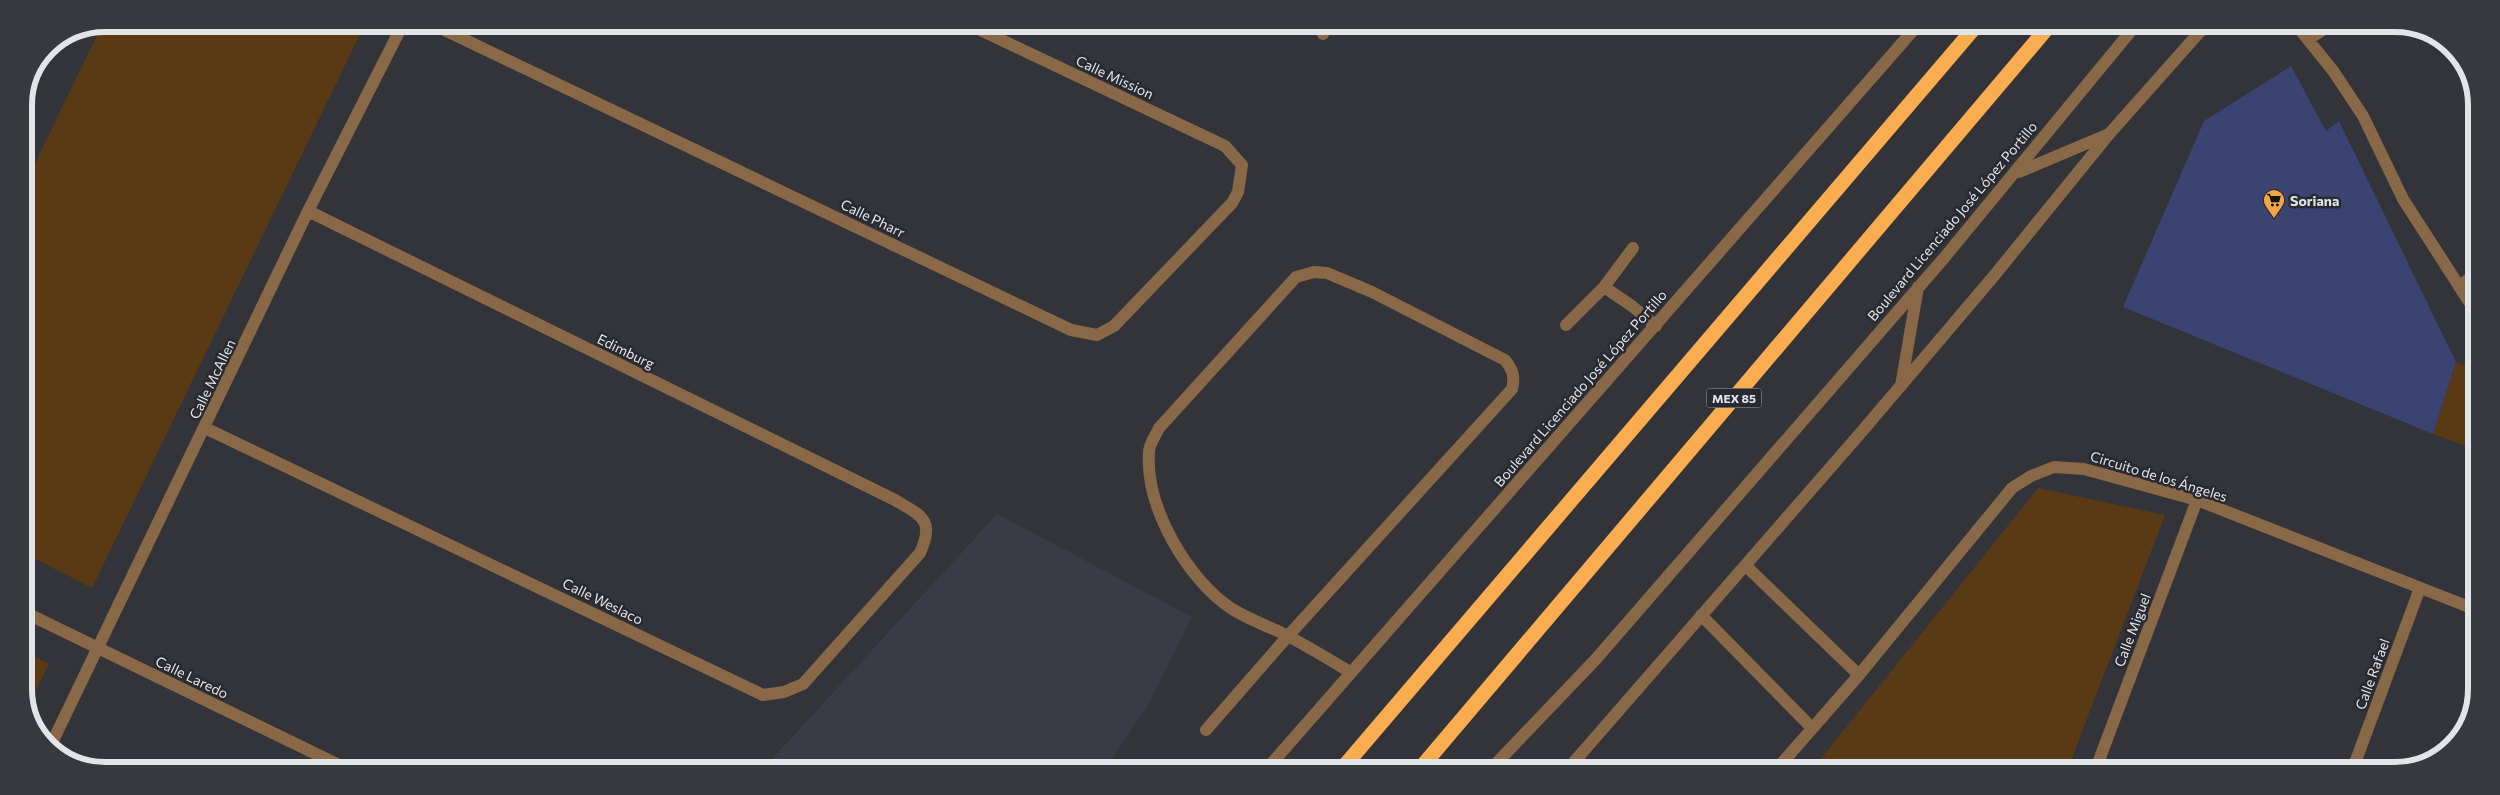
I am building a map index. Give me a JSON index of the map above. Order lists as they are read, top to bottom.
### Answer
{
  "streets": {
    "highway": ["MEX 85"],
    "street": [
      "Calle Mission",
      "Calle Pharr",
      "Boulevard Licenciado José López Portillo",
      "Edimburg",
      "Calle McAllen",
      "Circuito de los Ángeles",
      "Calle Weslaco",
      "Calle Miguel",
      "Calle Rafael",
      "Calle Laredo"
    ]
  },
  "crossings": [
    ["Calle Mission", "Calle Pharr"],
    ["Edimburg", "Calle McAllen"],
    ["Edimburg", "Calle Weslaco"],
    ["Calle McAllen", "Calle Weslaco"],
    ["Calle McAllen", "Calle Laredo"],
    ["Circuito de los Ángeles", "Calle Miguel"],
    ["Circuito de los Ángeles", "Calle Rafael"]
  ],
  "places": {
    "supermarket": ["Soriana"]
  }
}
